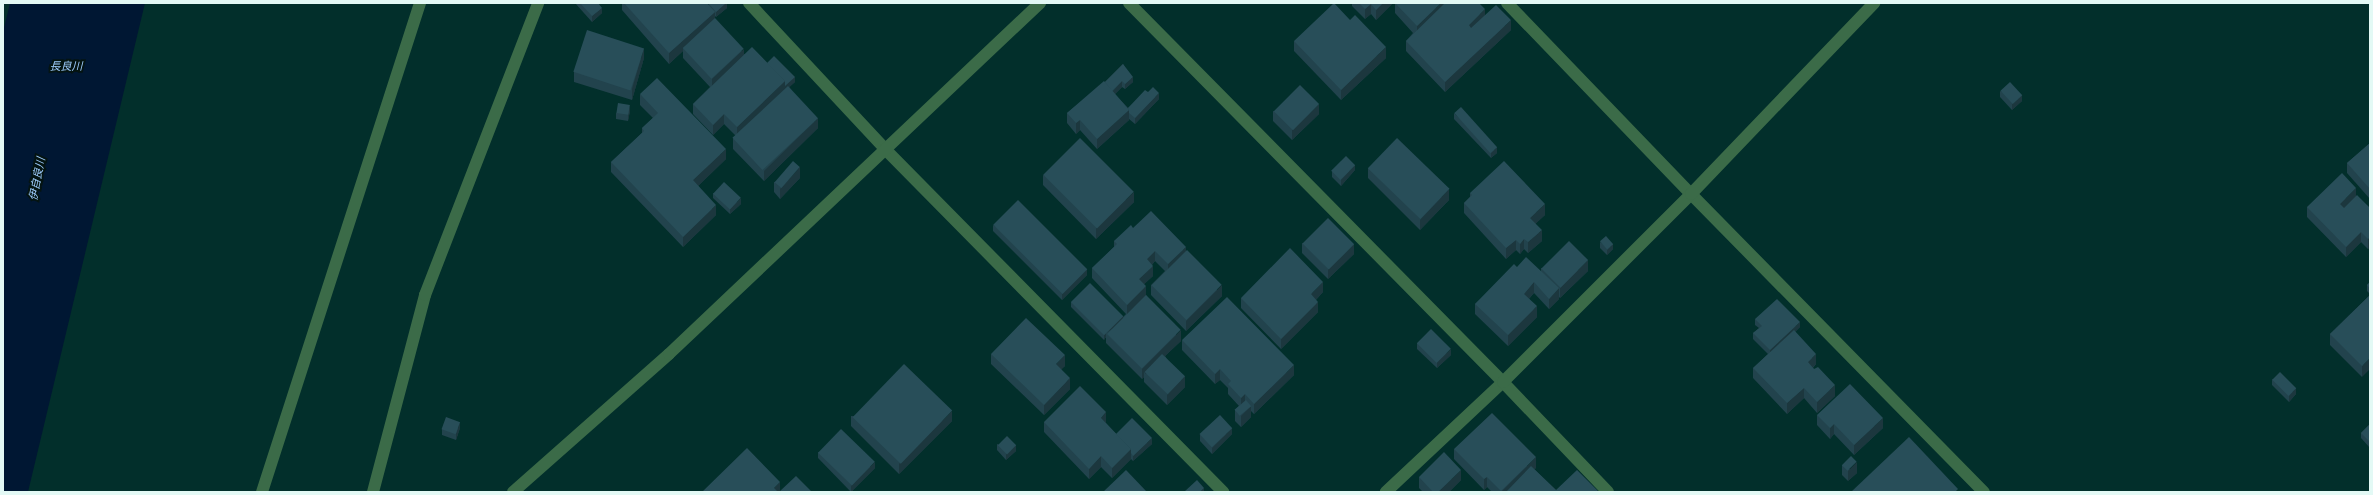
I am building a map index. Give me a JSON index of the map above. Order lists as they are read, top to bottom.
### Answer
{
  "water": ["長良川", "伊自良川"]
}
